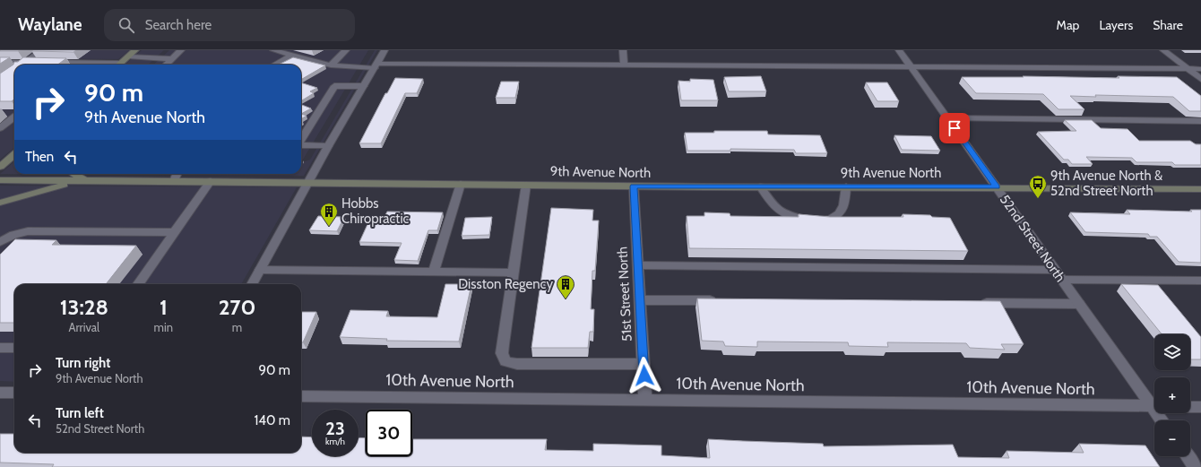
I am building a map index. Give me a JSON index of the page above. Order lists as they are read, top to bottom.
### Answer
{
  "streets": {
    "street": [
      "9th Avenue North",
      "52nd Street North",
      "51st Street North",
      "10th Avenue North"
    ]
  },
  "crossings": [
    ["9th Avenue North", "52nd Street North"],
    ["9th Avenue North", "51st Street North"],
    ["51st Street North", "10th Avenue North"]
  ],
  "places": {
    "bus stop": ["9th Avenue North & 52nd Street North"],
    "building": ["Hobbs Chiropractic", "Disston Regency"]
  },
  "page": {
    "header": "Waylane",
    "search": "Search here",
    "nav": ["Map", "Layers", "Share"],
    "turn": ["90 m", "9th Avenue North"],
    "then": "Then",
    "eta": [
      "13:28",
      "Arrival",
      "1",
      "min",
      "270",
      "m"
    ],
    "map_buttons": ["+", "−"],
    "list": [
      {
        "name": "Turn right",
        "note": "9th Avenue North",
        "value": "90 m"
      },
      {
        "name": "Turn left",
        "note": "52nd Street North",
        "value": "140 m"
      }
    ],
    "speed": "23 km/h",
    "limit": "30"
  }
}
